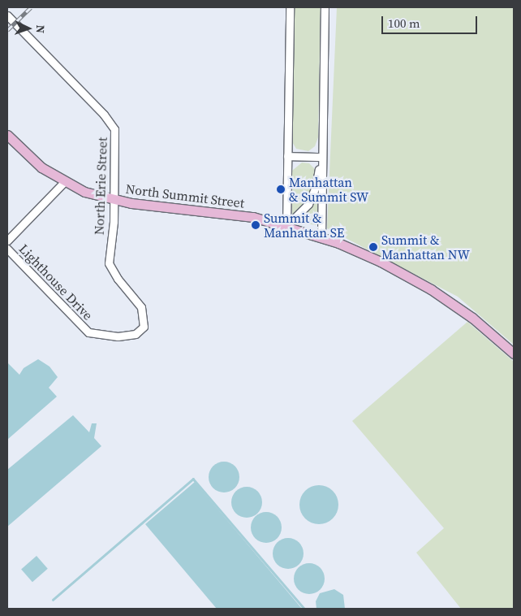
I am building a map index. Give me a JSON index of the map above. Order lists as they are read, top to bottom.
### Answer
{
  "streets": {
    "main road": ["North Summit Street"],
    "street": ["North Erie Street", "Lighthouse Drive"]
  },
  "crossings": [
    ["North Erie Street", "North Summit Street"],
    ["North Erie Street", "Lighthouse Drive"]
  ],
  "places": ["Manhattan & Summit SW", "Summit & Manhattan SE", "Summit & Manhattan NW"],
  "scale_bar": "100 m",
  "north": "right"
}
